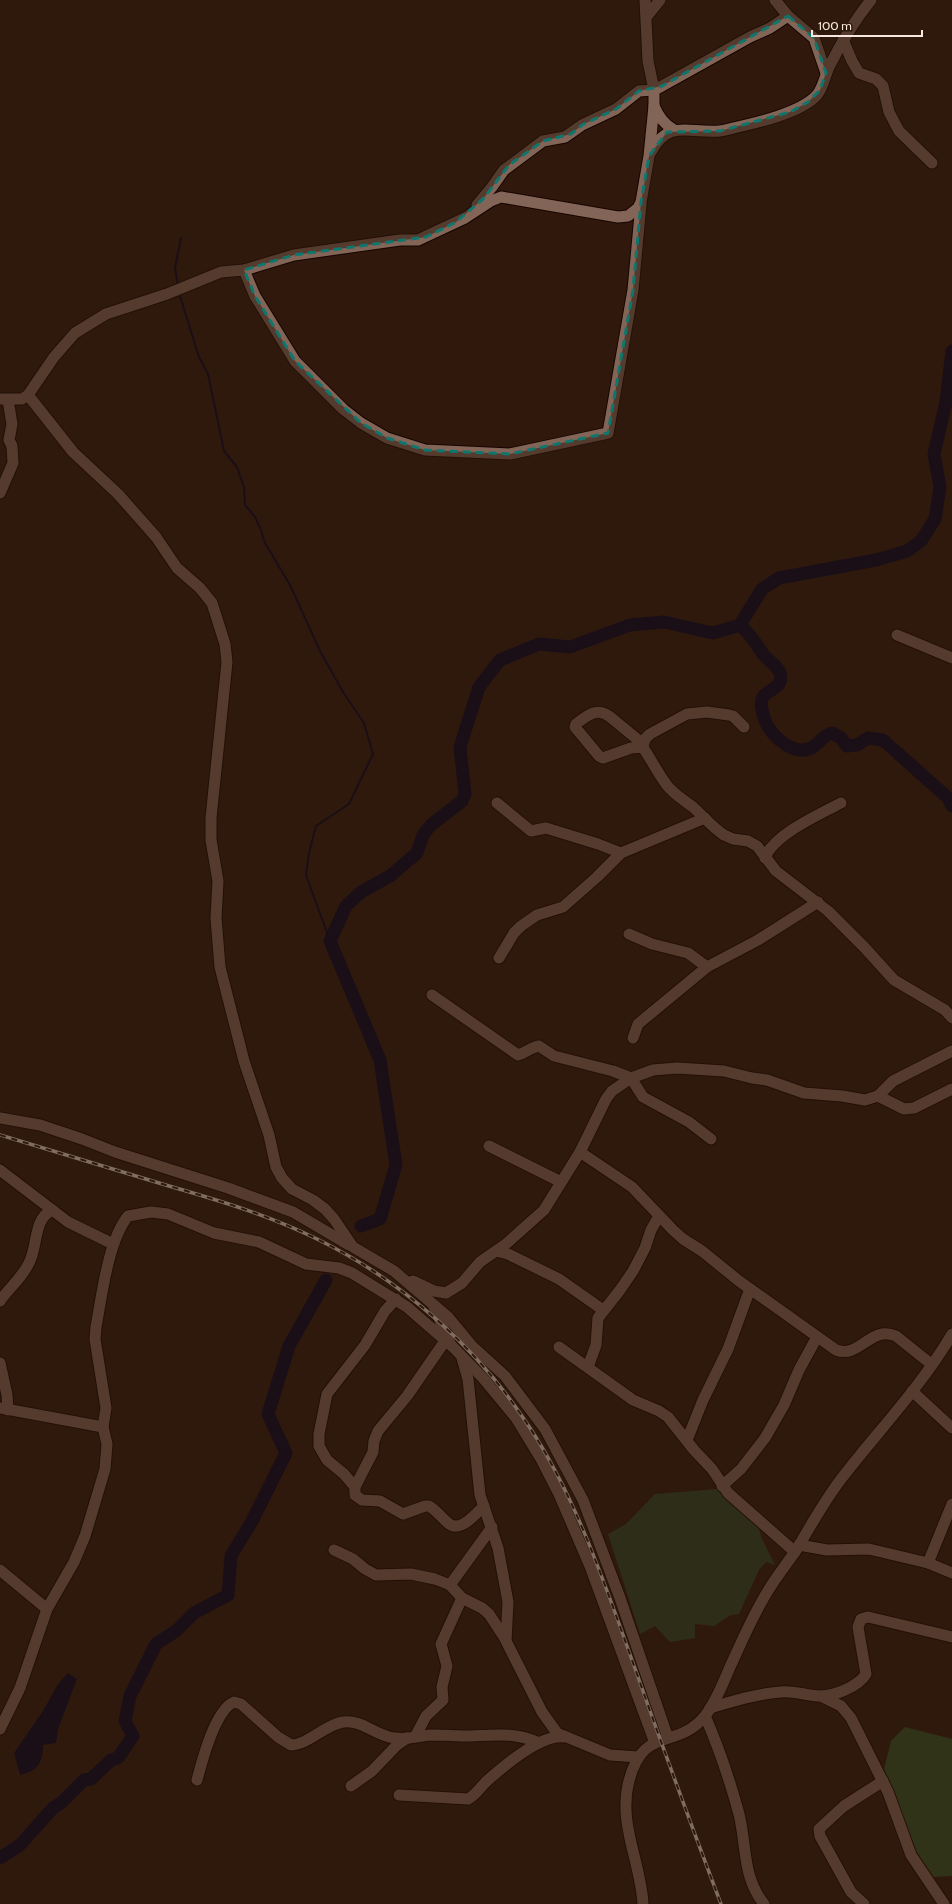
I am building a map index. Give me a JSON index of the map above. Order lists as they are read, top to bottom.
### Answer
{
  "scale_bar": "100 m"
}
